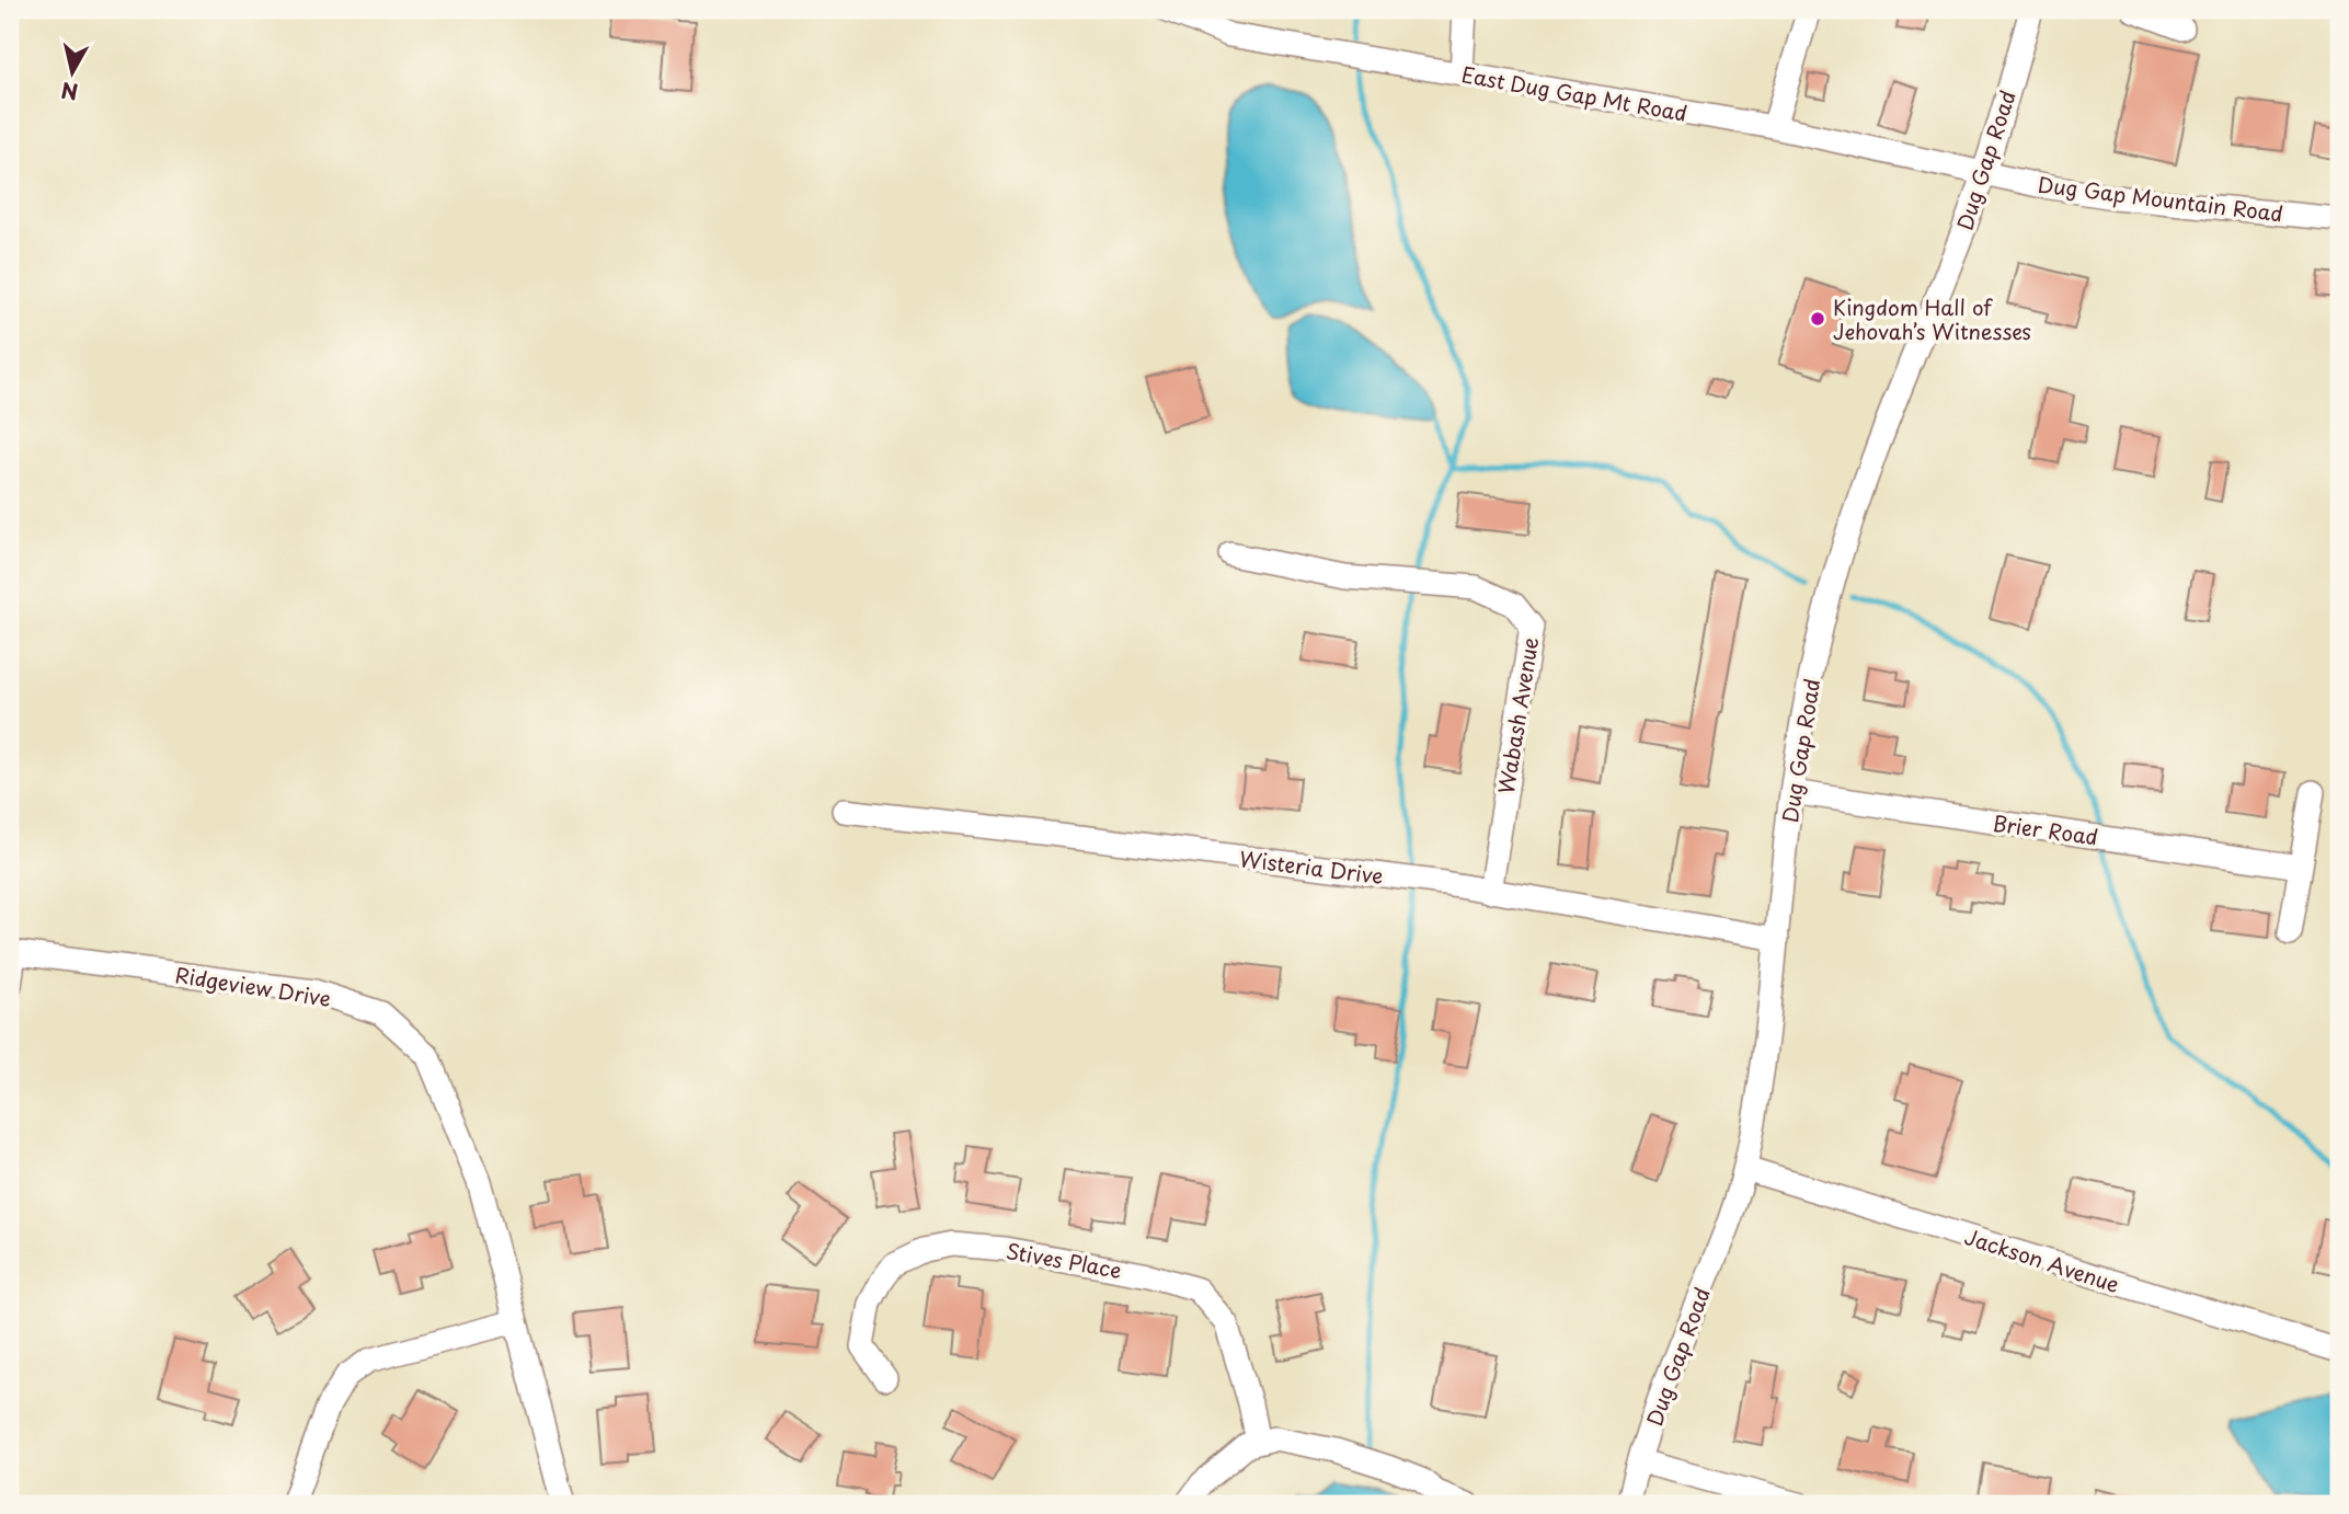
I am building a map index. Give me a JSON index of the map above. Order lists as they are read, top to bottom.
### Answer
{
  "streets": {
    "street": [
      "East Dug Gap Mt Road",
      "Dug Gap Road",
      "Dug Gap Mountain Road",
      "Wabash Avenue",
      "Brier Road",
      "Wisteria Drive",
      "Ridgeview Drive",
      "Stives Place",
      "Jackson Avenue"
    ]
  },
  "crossings": [
    ["East Dug Gap Mt Road", "Dug Gap Road"],
    ["East Dug Gap Mt Road", "Dug Gap Mountain Road"],
    ["Dug Gap Road", "Dug Gap Mountain Road"],
    ["Dug Gap Road", "Brier Road"],
    ["Dug Gap Road", "Wisteria Drive"],
    ["Dug Gap Road", "Jackson Avenue"],
    ["Wabash Avenue", "Wisteria Drive"]
  ],
  "places": ["Kingdom Hall of Jehovah’s Witnesses"],
  "north": "bottom"
}
